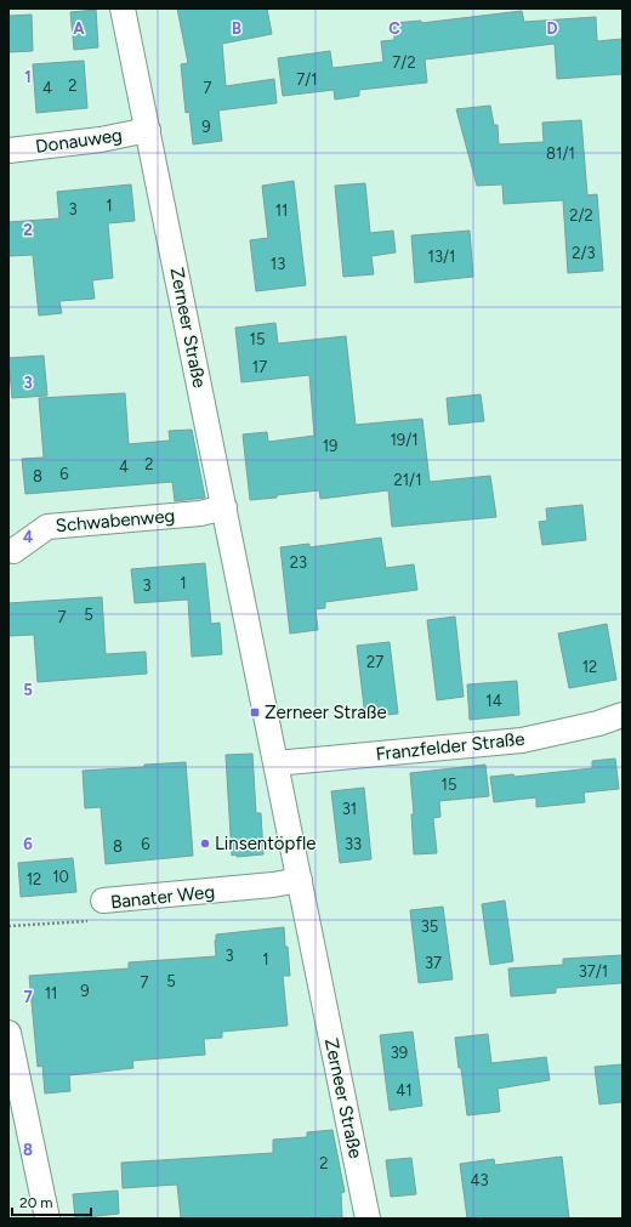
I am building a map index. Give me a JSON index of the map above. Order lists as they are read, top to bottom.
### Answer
{
  "streets": {
    "street": [
      "Donauweg",
      "Zerneer Straße",
      "Schwabenweg",
      "Franzfelder Straße",
      "Banater Weg"
    ]
  },
  "crossings": [
    ["Donauweg", "Zerneer Straße"],
    ["Zerneer Straße", "Schwabenweg"],
    ["Zerneer Straße", "Franzfelder Straße"],
    ["Zerneer Straße", "Banater Weg"]
  ],
  "places": {
    "transit": ["Zerneer Straße"],
    "other": ["Linsentöpfle"]
  },
  "house_numbers": [
    "7/2",
    "7/1",
    "2",
    "4",
    "7",
    "9",
    "81/1",
    "1",
    "3",
    "11",
    "2/2",
    "2/3",
    "13/1",
    "13",
    "15",
    "17",
    "19/1",
    "19",
    "2",
    "4",
    "6",
    "8",
    "21/1",
    "23",
    "1",
    "3",
    "5",
    "7",
    "27",
    "12",
    "14",
    "15",
    "31",
    "6",
    "33",
    "8",
    "10",
    "12",
    "35",
    "3",
    "1",
    "37",
    "37/1",
    "5",
    "7",
    "9",
    "11",
    "39",
    "41",
    "2",
    "43"
  ],
  "scale_bar": "20 m",
  "grid": {
    "columns": [
      "A",
      "B",
      "C",
      "D"
    ],
    "rows": [
      "1",
      "2",
      "3",
      "4",
      "5",
      "6",
      "7",
      "8"
    ]
  }
}
